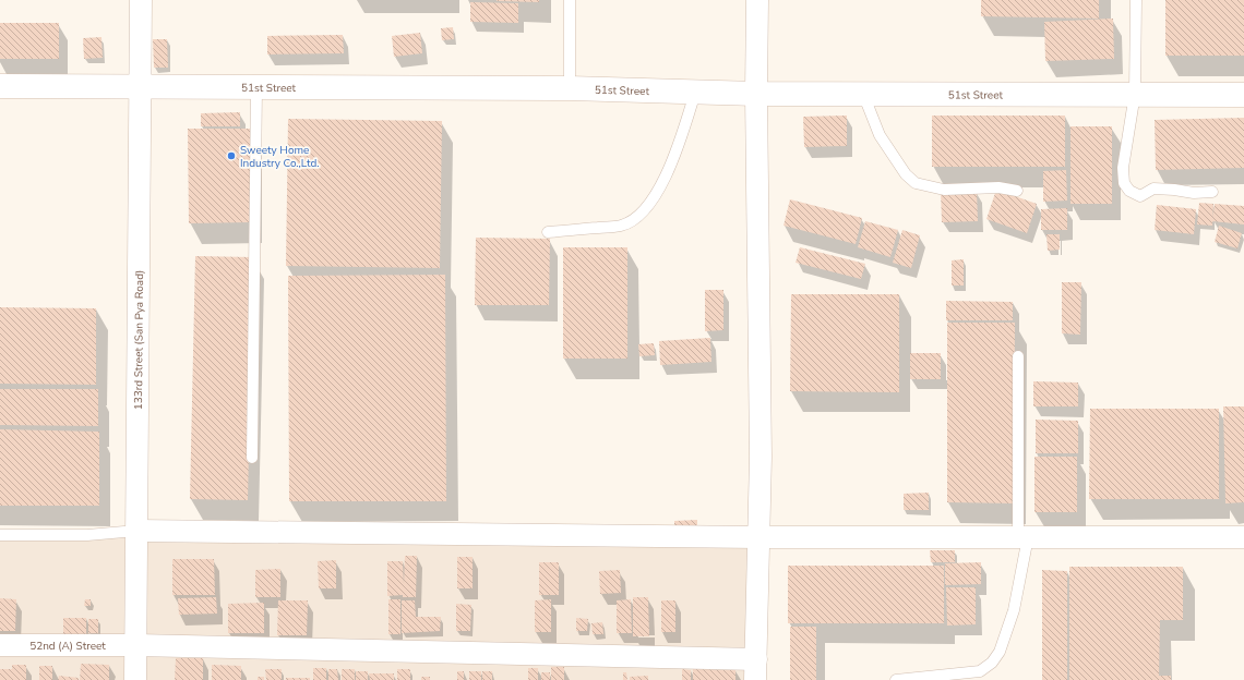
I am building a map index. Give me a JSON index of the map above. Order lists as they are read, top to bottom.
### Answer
{
  "streets": {
    "street": ["51st Street", "133rd Street (San Pya Road)", "52nd (A) Street"]
  },
  "crossings": [
    ["51st Street", "133rd Street (San Pya Road)"],
    ["133rd Street (San Pya Road)", "52nd (A) Street"]
  ],
  "places": ["Sweety Home Industry Co.,Ltd."]
}
